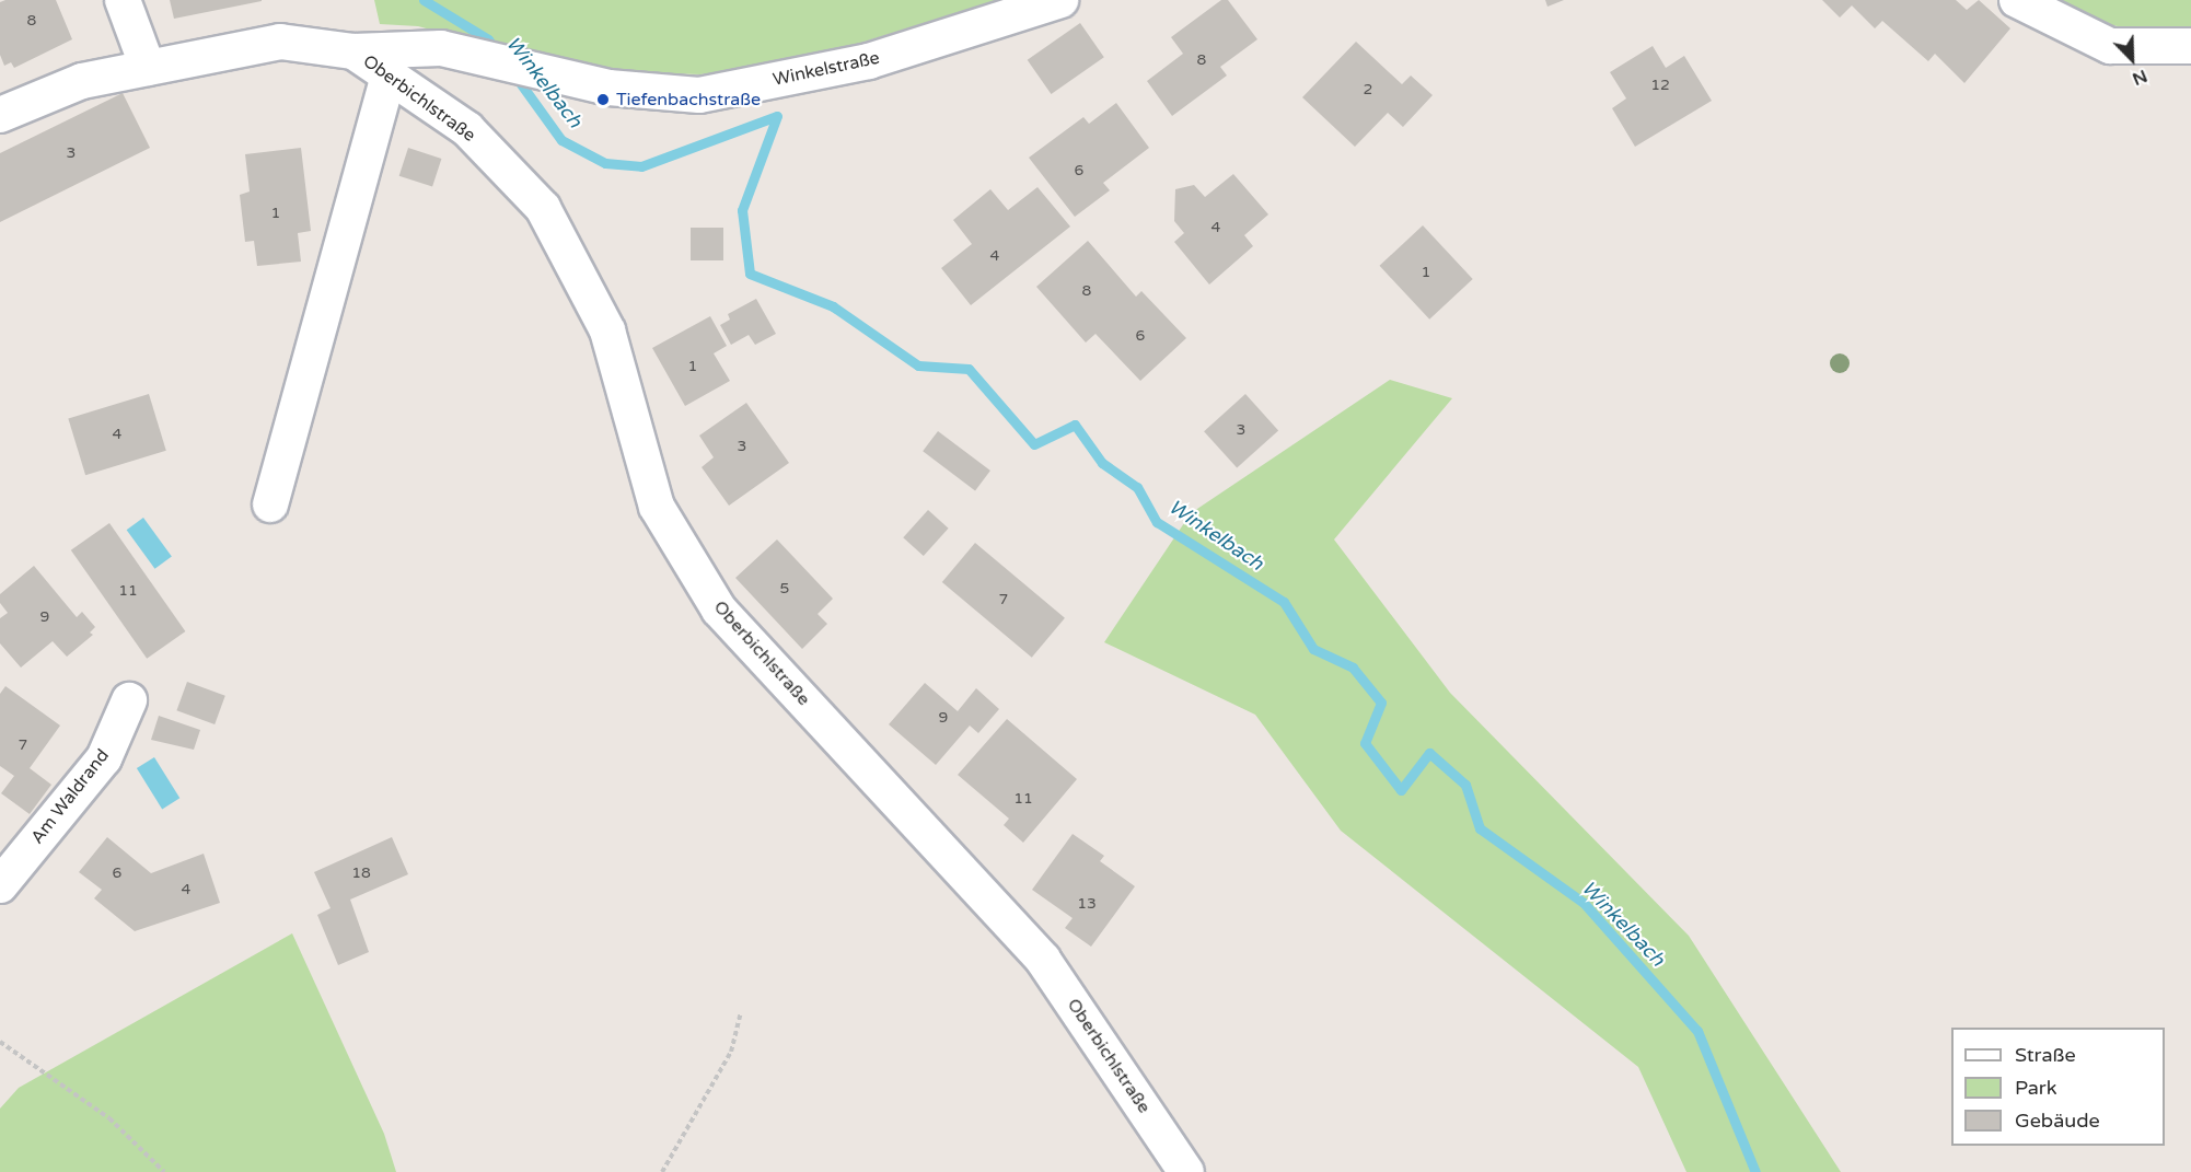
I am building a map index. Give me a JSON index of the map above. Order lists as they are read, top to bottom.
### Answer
{
  "streets": {
    "street": ["Winkelstraße", "Oberbichlstraße", "Am Waldrand"]
  },
  "crossings": [
    ["Winkelstraße", "Oberbichlstraße"]
  ],
  "water": ["Winkelbach"],
  "places": ["Tiefenbachstraße"],
  "house_numbers": [
    "8",
    "8",
    "12",
    "2",
    "3",
    "6",
    "1",
    "4",
    "4",
    "1",
    "8",
    "6",
    "1",
    "3",
    "4",
    "3",
    "5",
    "11",
    "7",
    "9",
    "9",
    "7",
    "11",
    "6",
    "18",
    "4",
    "13"
  ],
  "legend": ["Straße", "Park", "Gebäude"],
  "north": "bottom right"
}
